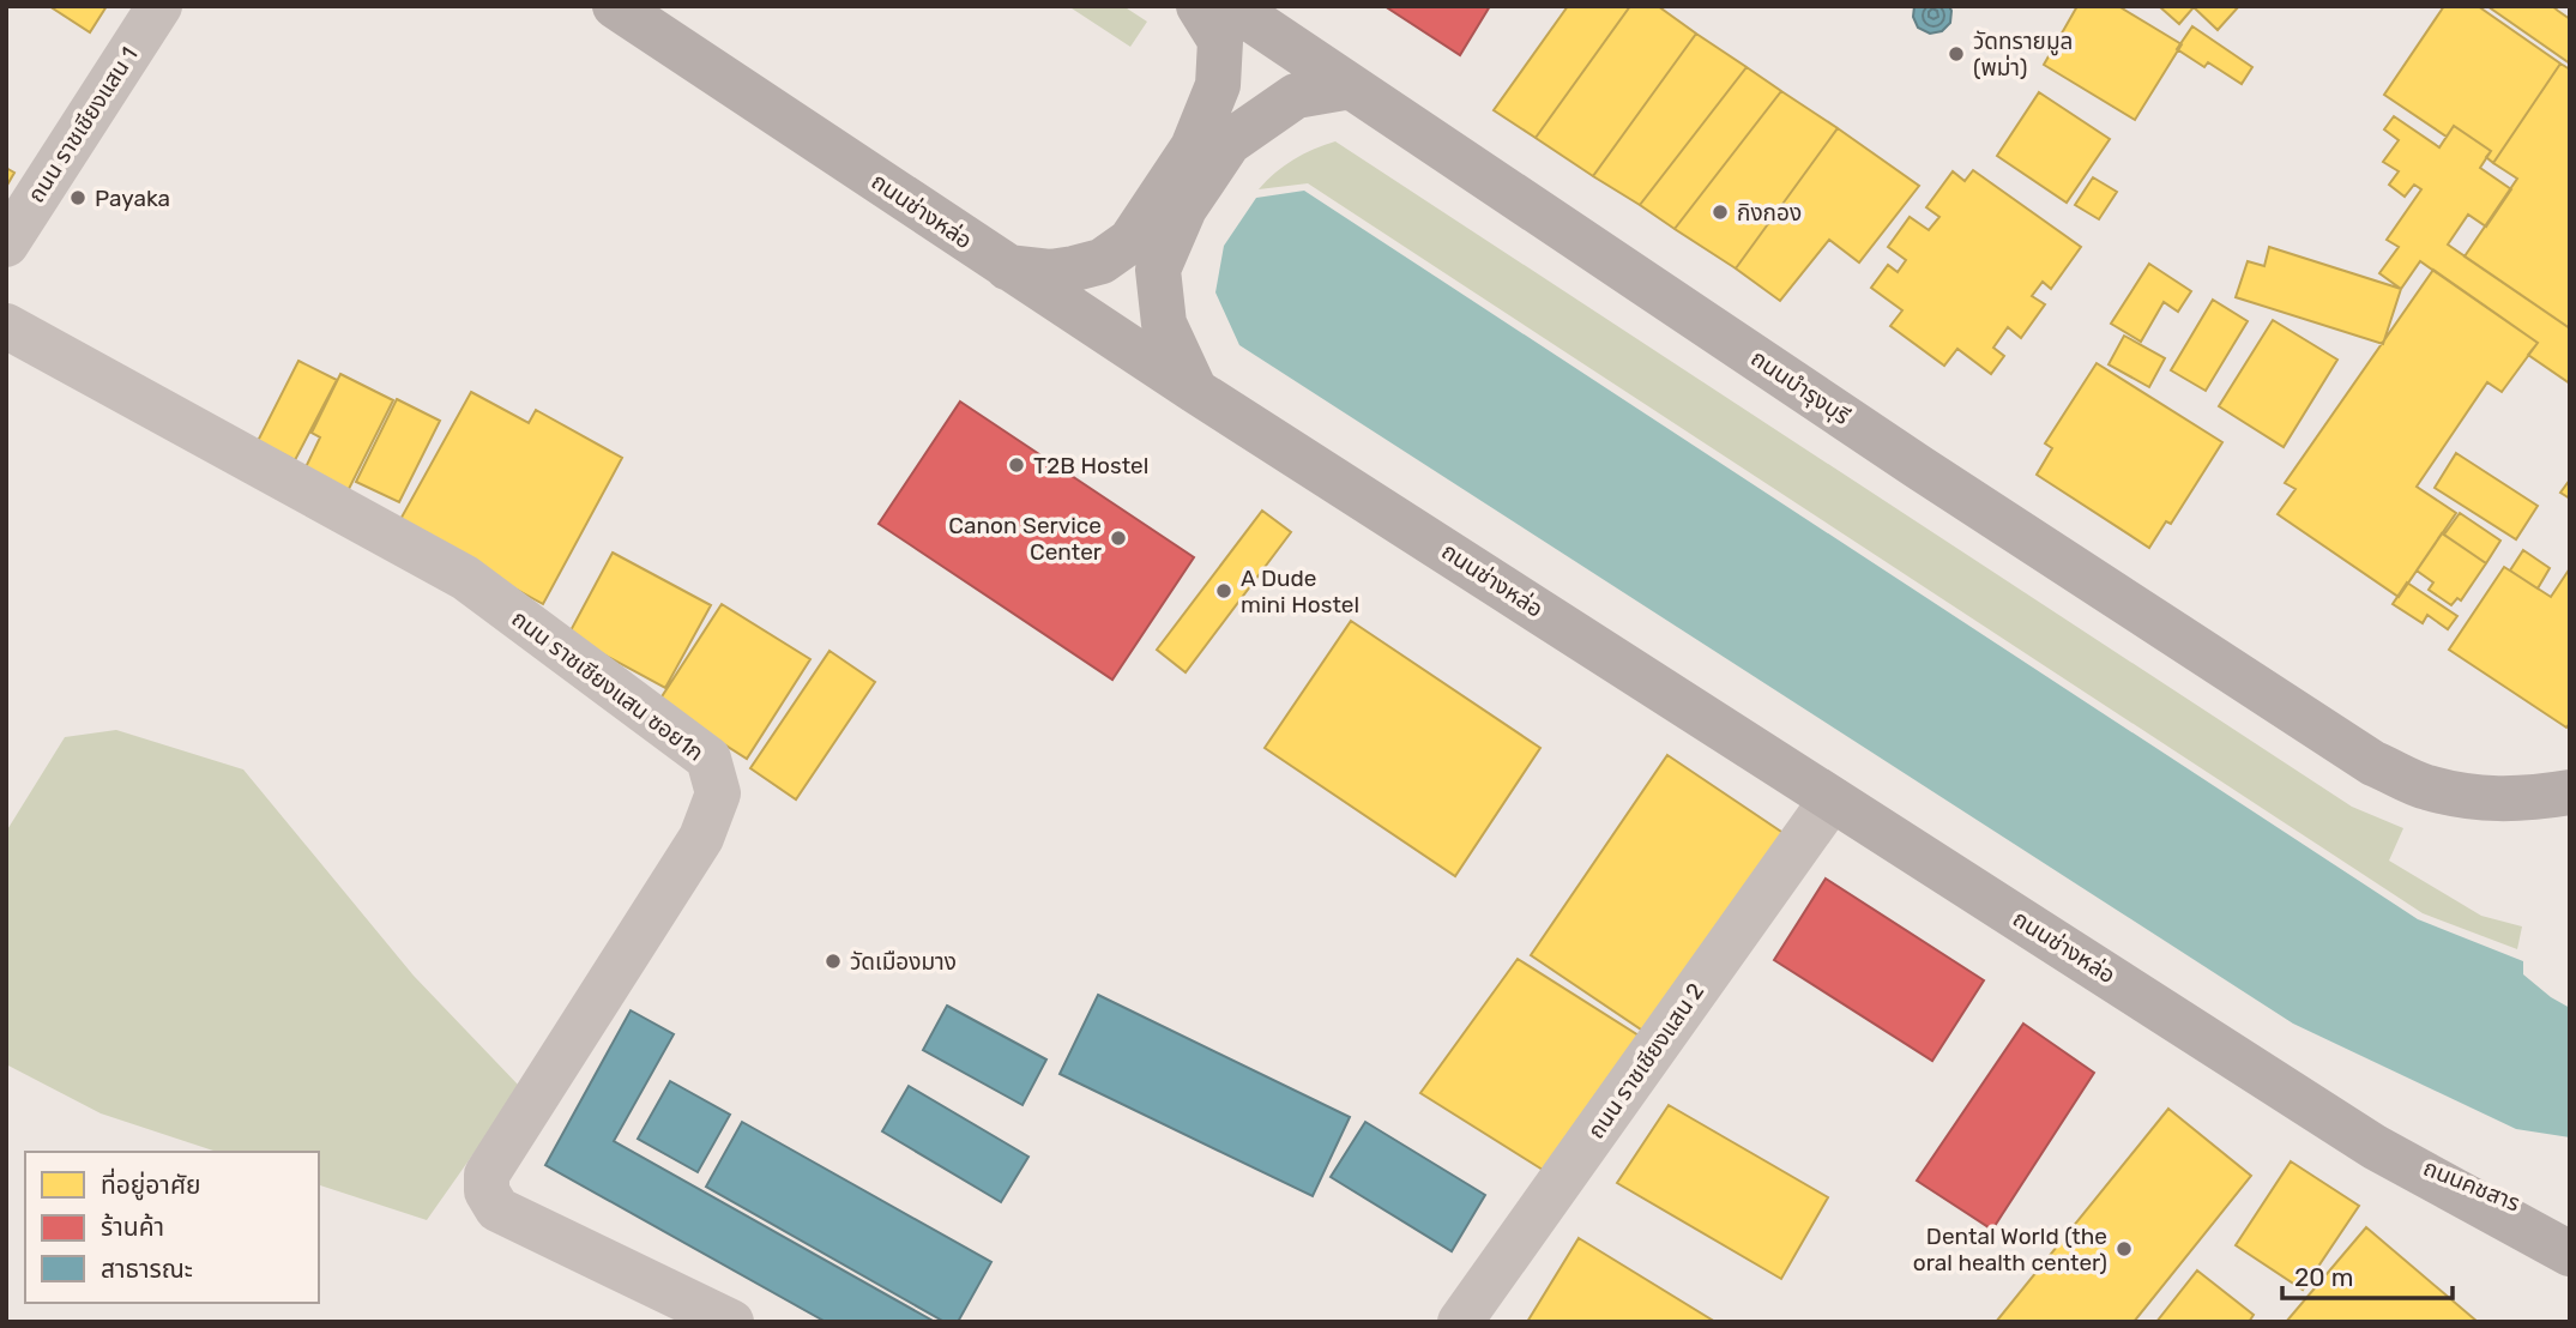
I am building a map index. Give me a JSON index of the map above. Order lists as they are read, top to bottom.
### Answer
{
  "streets": {
    "main road": ["ถนนช่างหล่อ", "ถนนบำรุงบุรี", "ถนนคชสาร"],
    "street": ["ถนน ราชเชียงแสน 1", "ถนน ราชเชียงแสน ซอย1ก", "ถนน ราชเชียงแสน 2"]
  },
  "crossings": [
    ["ถนนช่างหล่อ", "ถนน ราชเชียงแสน 2"],
    ["ถนนช่างหล่อ", "ถนนคชสาร"]
  ],
  "places": [
    "วัดทรายมูล (พม่า)",
    "Payaka",
    "กิงกอง",
    "T2B Hostel",
    "Canon Service Center",
    "A Dude mini Hostel",
    "วัดเมืองมาง",
    "Dental World (the oral health center)"
  ],
  "legend": ["ที่อยู่อาศัย", "ร้านค้า", "สาธารณะ"],
  "scale_bar": "20 m"
}
